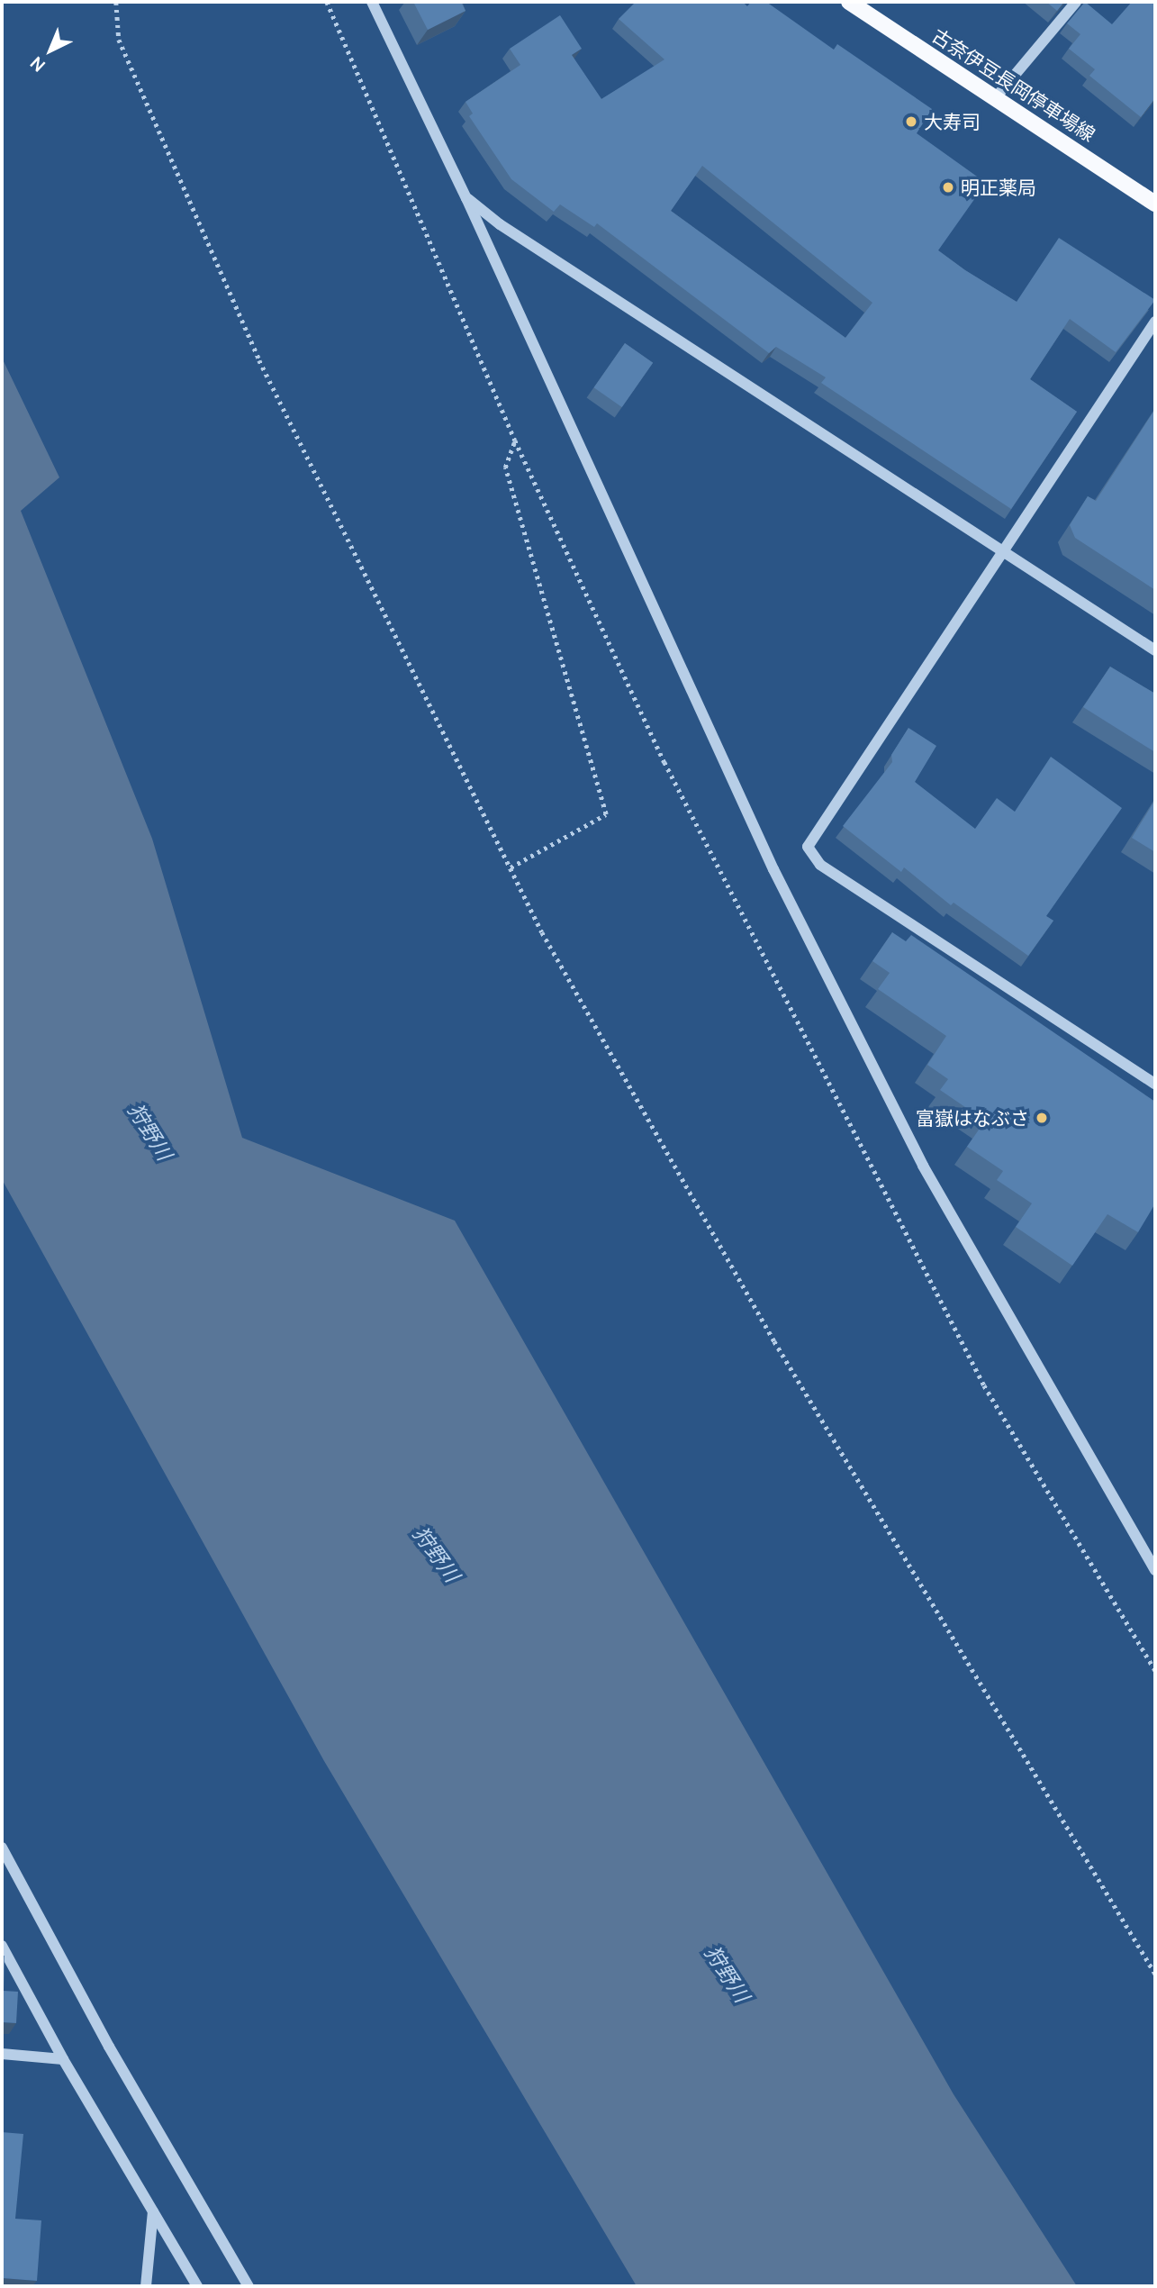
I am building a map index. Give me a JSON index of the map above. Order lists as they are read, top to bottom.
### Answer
{
  "streets": {
    "main road": ["古奈伊豆長岡停車場線"]
  },
  "water": ["狩野川"],
  "places": ["大寿司", "明正薬局", "富嶽はなぶさ"],
  "north": "bottom left"
}
